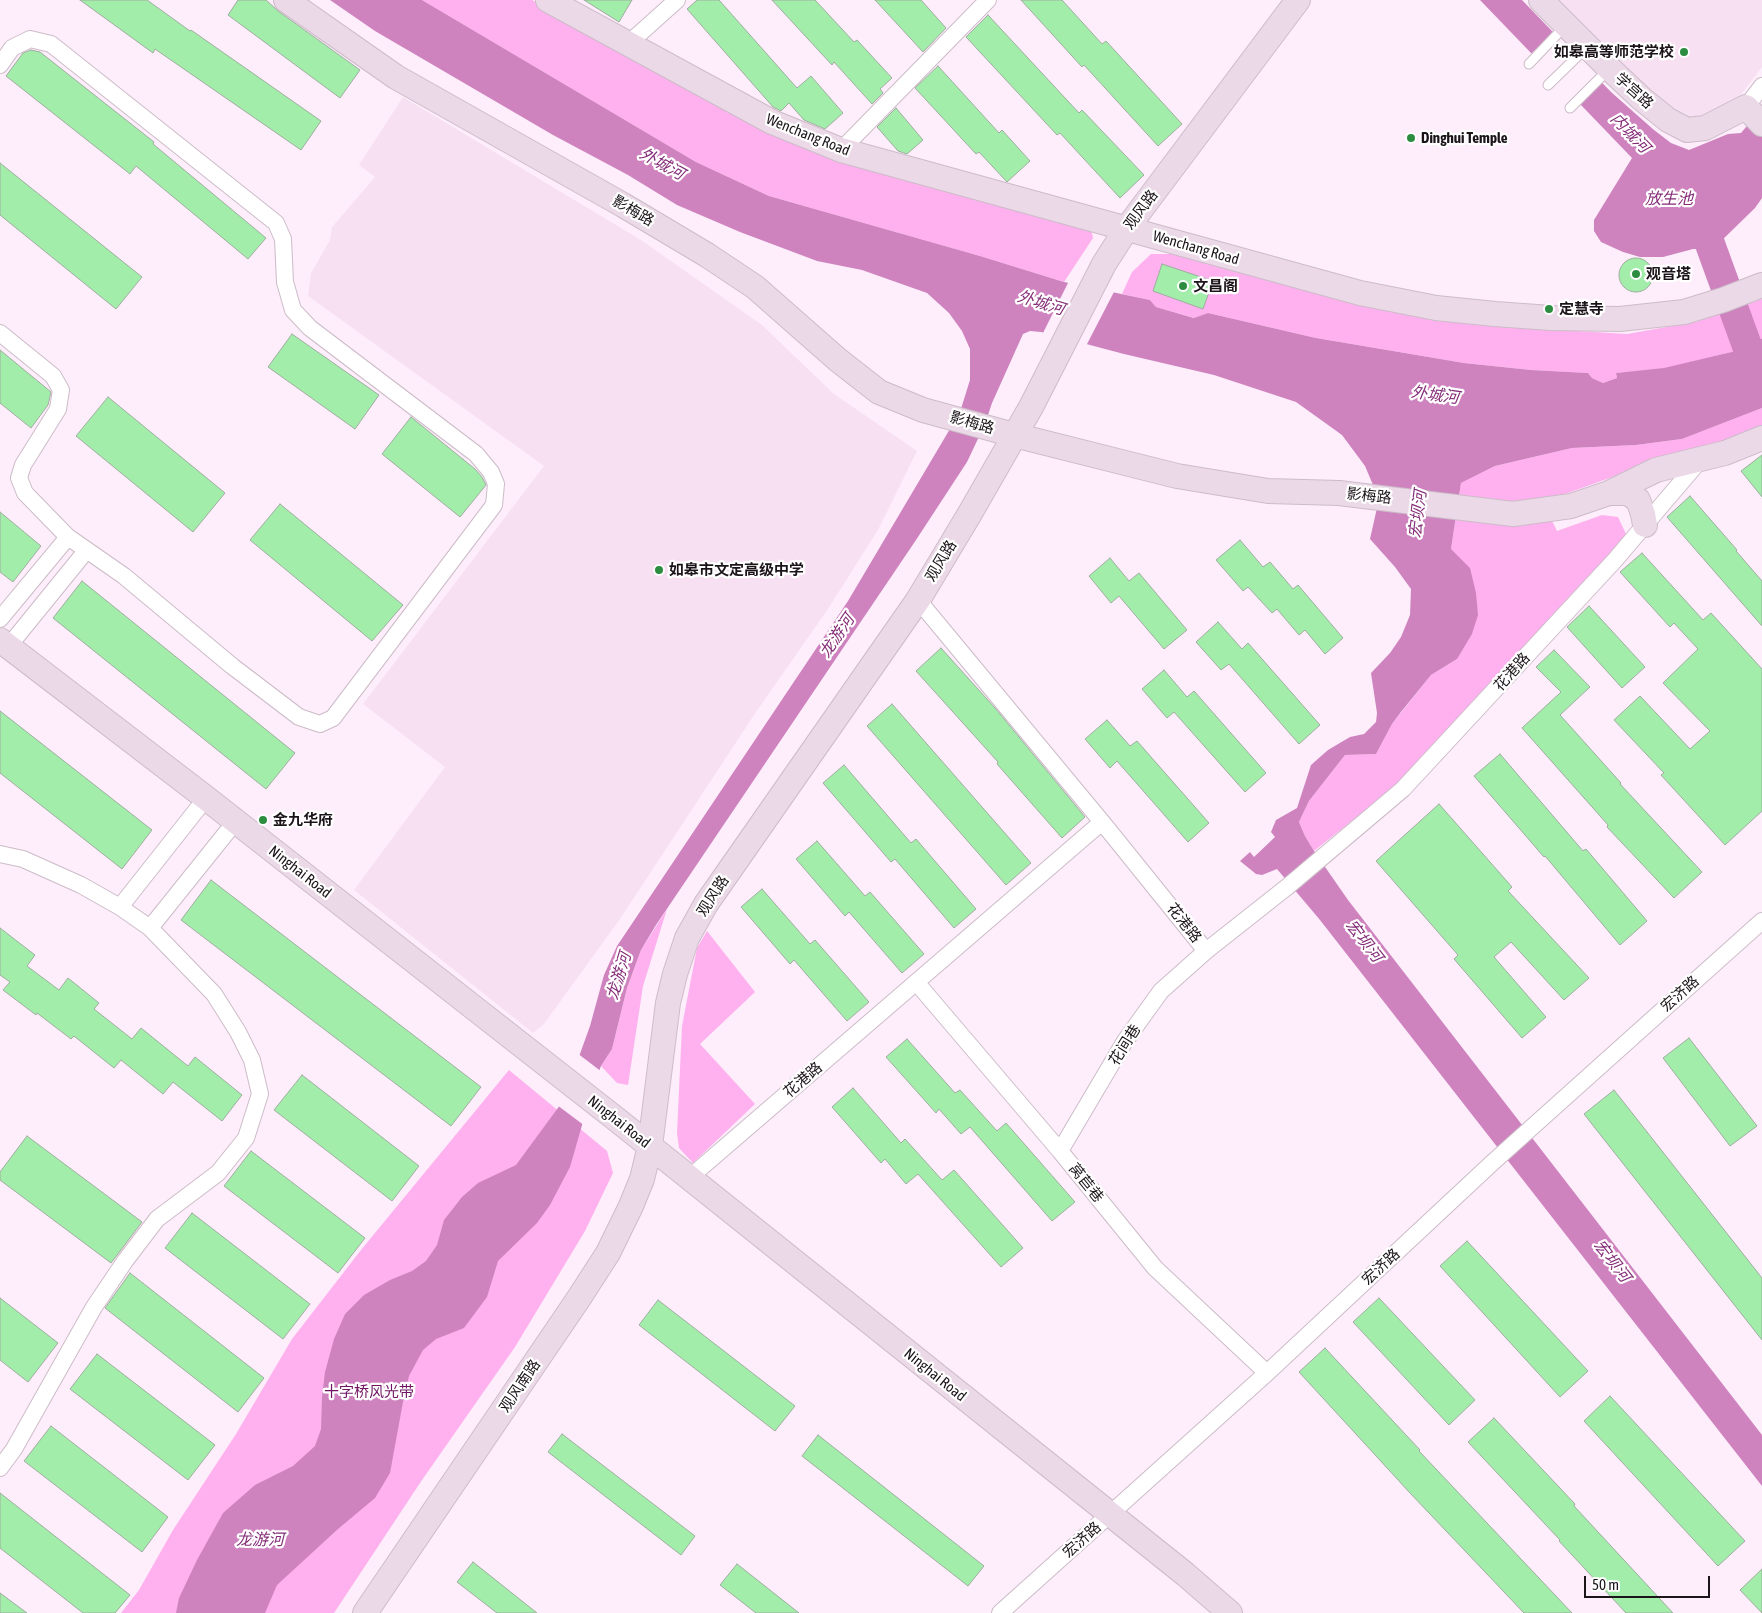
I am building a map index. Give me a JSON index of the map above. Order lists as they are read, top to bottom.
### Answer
{
  "streets": {
    "street": [
      "学宫路",
      "Wenchang Road",
      "观风路",
      "影梅路",
      "花港路",
      "Ninghai Road",
      "宏济路",
      "花间巷",
      "莴苣巷",
      "观风南路"
    ]
  },
  "crossings": [
    ["Wenchang Road", "观风路"],
    ["观风路", "影梅路"],
    ["观风路", "Ninghai Road"],
    ["观风路", "观风南路"],
    ["影梅路", "花港路"],
    ["花港路", "Ninghai Road"],
    ["花港路", "花间巷"],
    ["花港路", "莴苣巷"],
    ["Ninghai Road", "宏济路"],
    ["Ninghai Road", "观风南路"],
    ["宏济路", "莴苣巷"],
    ["花间巷", "莴苣巷"]
  ],
  "water": [
    "内城河",
    "外城河",
    "放生池",
    "宏坝河",
    "龙游河"
  ],
  "parks": ["十字桥风光带"],
  "places": [
    "如皋高等师范学校",
    "Dinghui Temple",
    "观音塔",
    "文昌阁",
    "定慧寺",
    "如皋市文定高级中学",
    "金九华府"
  ],
  "scale_bar": "50 m"
}
